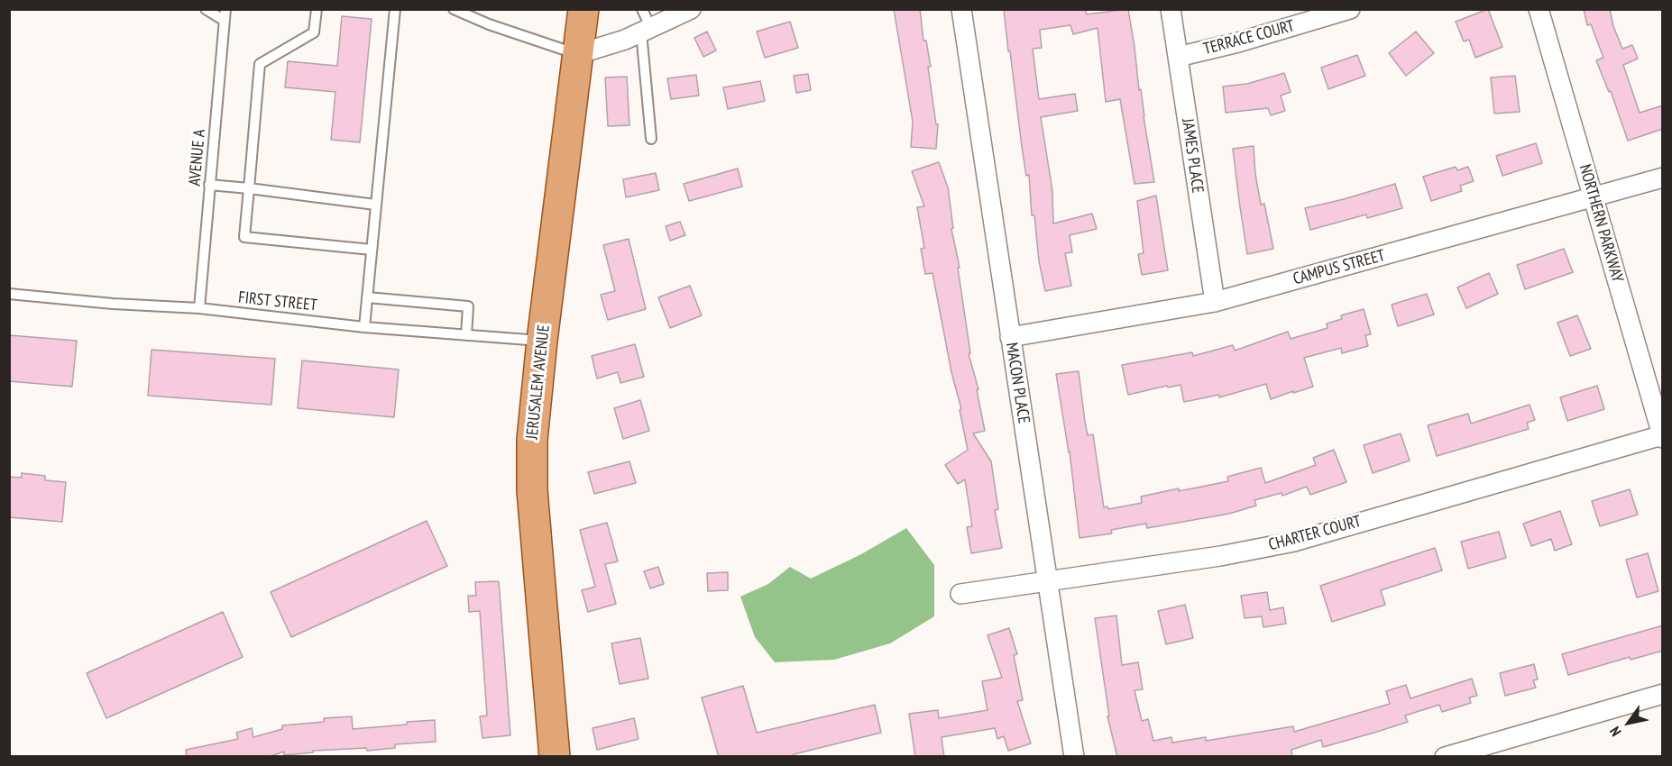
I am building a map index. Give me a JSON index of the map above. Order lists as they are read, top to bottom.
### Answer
{
  "streets": {
    "main road": ["JERUSALEM AVENUE"],
    "street": [
      "TERRACE COURT",
      "JAMES PLACE",
      "NORTHERN PARKWAY",
      "CAMPUS STREET",
      "MACON PLACE",
      "CHARTER COURT"
    ],
    "lane": ["AVENUE A", "FIRST STREET"]
  },
  "crossings": [
    ["TERRACE COURT", "JAMES PLACE"],
    ["JAMES PLACE", "CAMPUS STREET"],
    ["AVENUE A", "FIRST STREET"],
    ["NORTHERN PARKWAY", "CAMPUS STREET"],
    ["NORTHERN PARKWAY", "CHARTER COURT"],
    ["CAMPUS STREET", "MACON PLACE"],
    ["FIRST STREET", "JERUSALEM AVENUE"],
    ["MACON PLACE", "CHARTER COURT"]
  ],
  "north": "bottom left"
}
